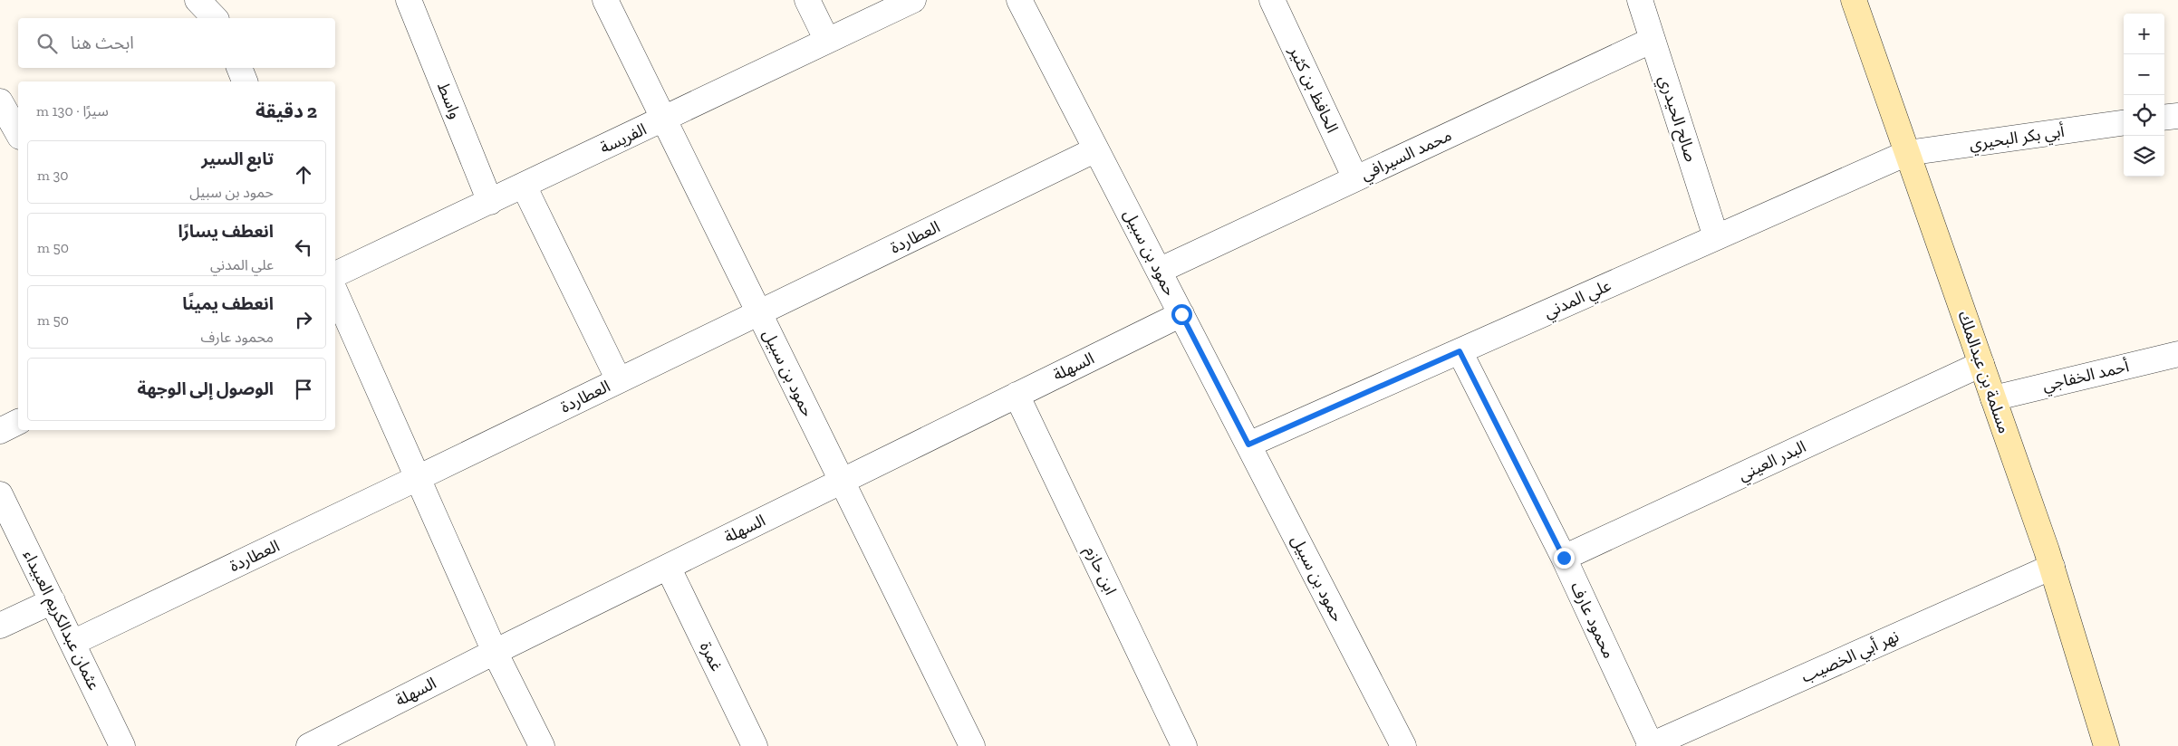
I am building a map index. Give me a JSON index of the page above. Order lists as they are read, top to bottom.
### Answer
{
  "streets": {
    "main road": ["مسلمة بن عبدالملك"],
    "street": [
      "الحافظ بن كثير",
      "واسط",
      "صالح الحيدري",
      "أبي بكر البحيري",
      "الفريسة",
      "محمد السيرافي",
      "العطاردة",
      "حمود بن سبيل",
      "علي المدني",
      "السهلة",
      "أحمد الخفاجي",
      "البدر العيني",
      "ابن حازم",
      "عثمان عبدالكريم العبيداء",
      "محمود عارف",
      "غمرة",
      "نهر أبي الخصيب"
    ]
  },
  "crossings": [
    ["الحافظ بن كثير", "محمد السيرافي"],
    ["واسط", "الفريسة"],
    ["صالح الحيدري", "محمد السيرافي"],
    ["صالح الحيدري", "علي المدني"],
    ["أبي بكر البحيري", "علي المدني"],
    ["أبي بكر البحيري", "مسلمة بن عبدالملك"],
    ["الفريسة", "حمود بن سبيل"],
    ["محمد السيرافي", "حمود بن سبيل"],
    ["العطاردة", "حمود بن سبيل"],
    ["العطاردة", "عثمان عبدالكريم العبيداء"],
    ["حمود بن سبيل", "علي المدني"],
    ["حمود بن سبيل", "السهلة"],
    ["علي المدني", "مسلمة بن عبدالملك"],
    ["علي المدني", "محمود عارف"],
    ["السهلة", "ابن حازم"],
    ["السهلة", "غمرة"],
    ["مسلمة بن عبدالملك", "أحمد الخفاجي"],
    ["مسلمة بن عبدالملك", "البدر العيني"],
    ["مسلمة بن عبدالملك", "نهر أبي الخصيب"],
    ["البدر العيني", "محمود عارف"],
    ["محمود عارف", "نهر أبي الخصيب"]
  ],
  "page": {
    "map_buttons": ["+", "−"],
    "search": "ابحث هنا",
    "heading": ["2 دقيقة", "سيرًا · 130 m"],
    "list": [
      ["تابع السير", "حمود بن سبيل", "30 m"],
      ["انعطف يسارًا", "علي المدني", "50 m"],
      ["انعطف يمينًا", "محمود عارف", "50 m"],
      "الوصول إلى الوجهة"
    ]
  }
}
